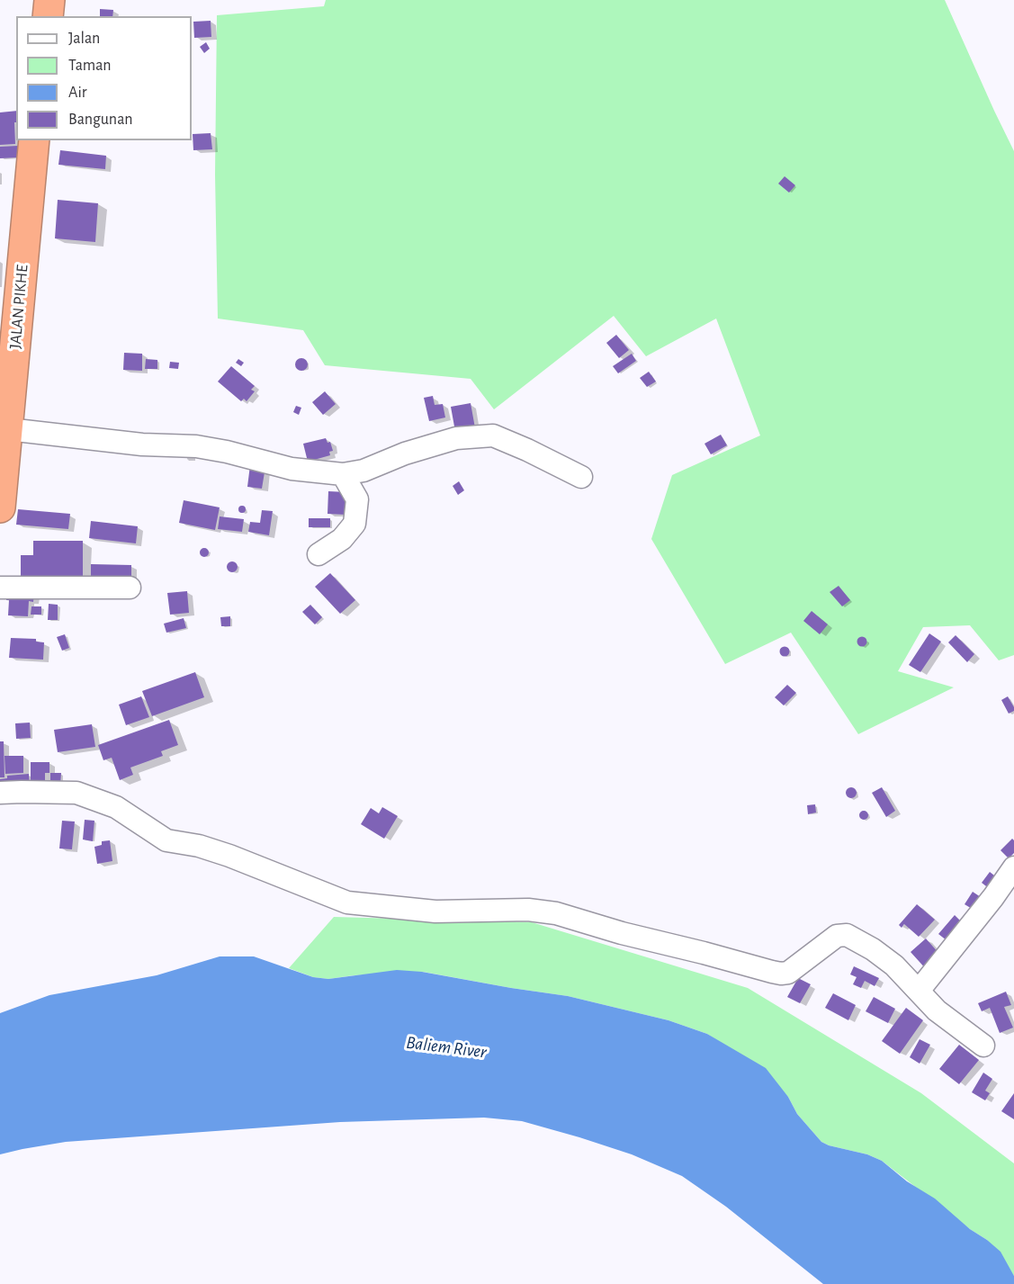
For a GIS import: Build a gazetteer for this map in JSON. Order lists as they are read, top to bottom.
{
  "streets": {
    "highway": ["JALAN PIKHE"]
  },
  "water": ["Baliem River"],
  "legend": [
    "Jalan",
    "Taman",
    "Air",
    "Bangunan"
  ]
}
